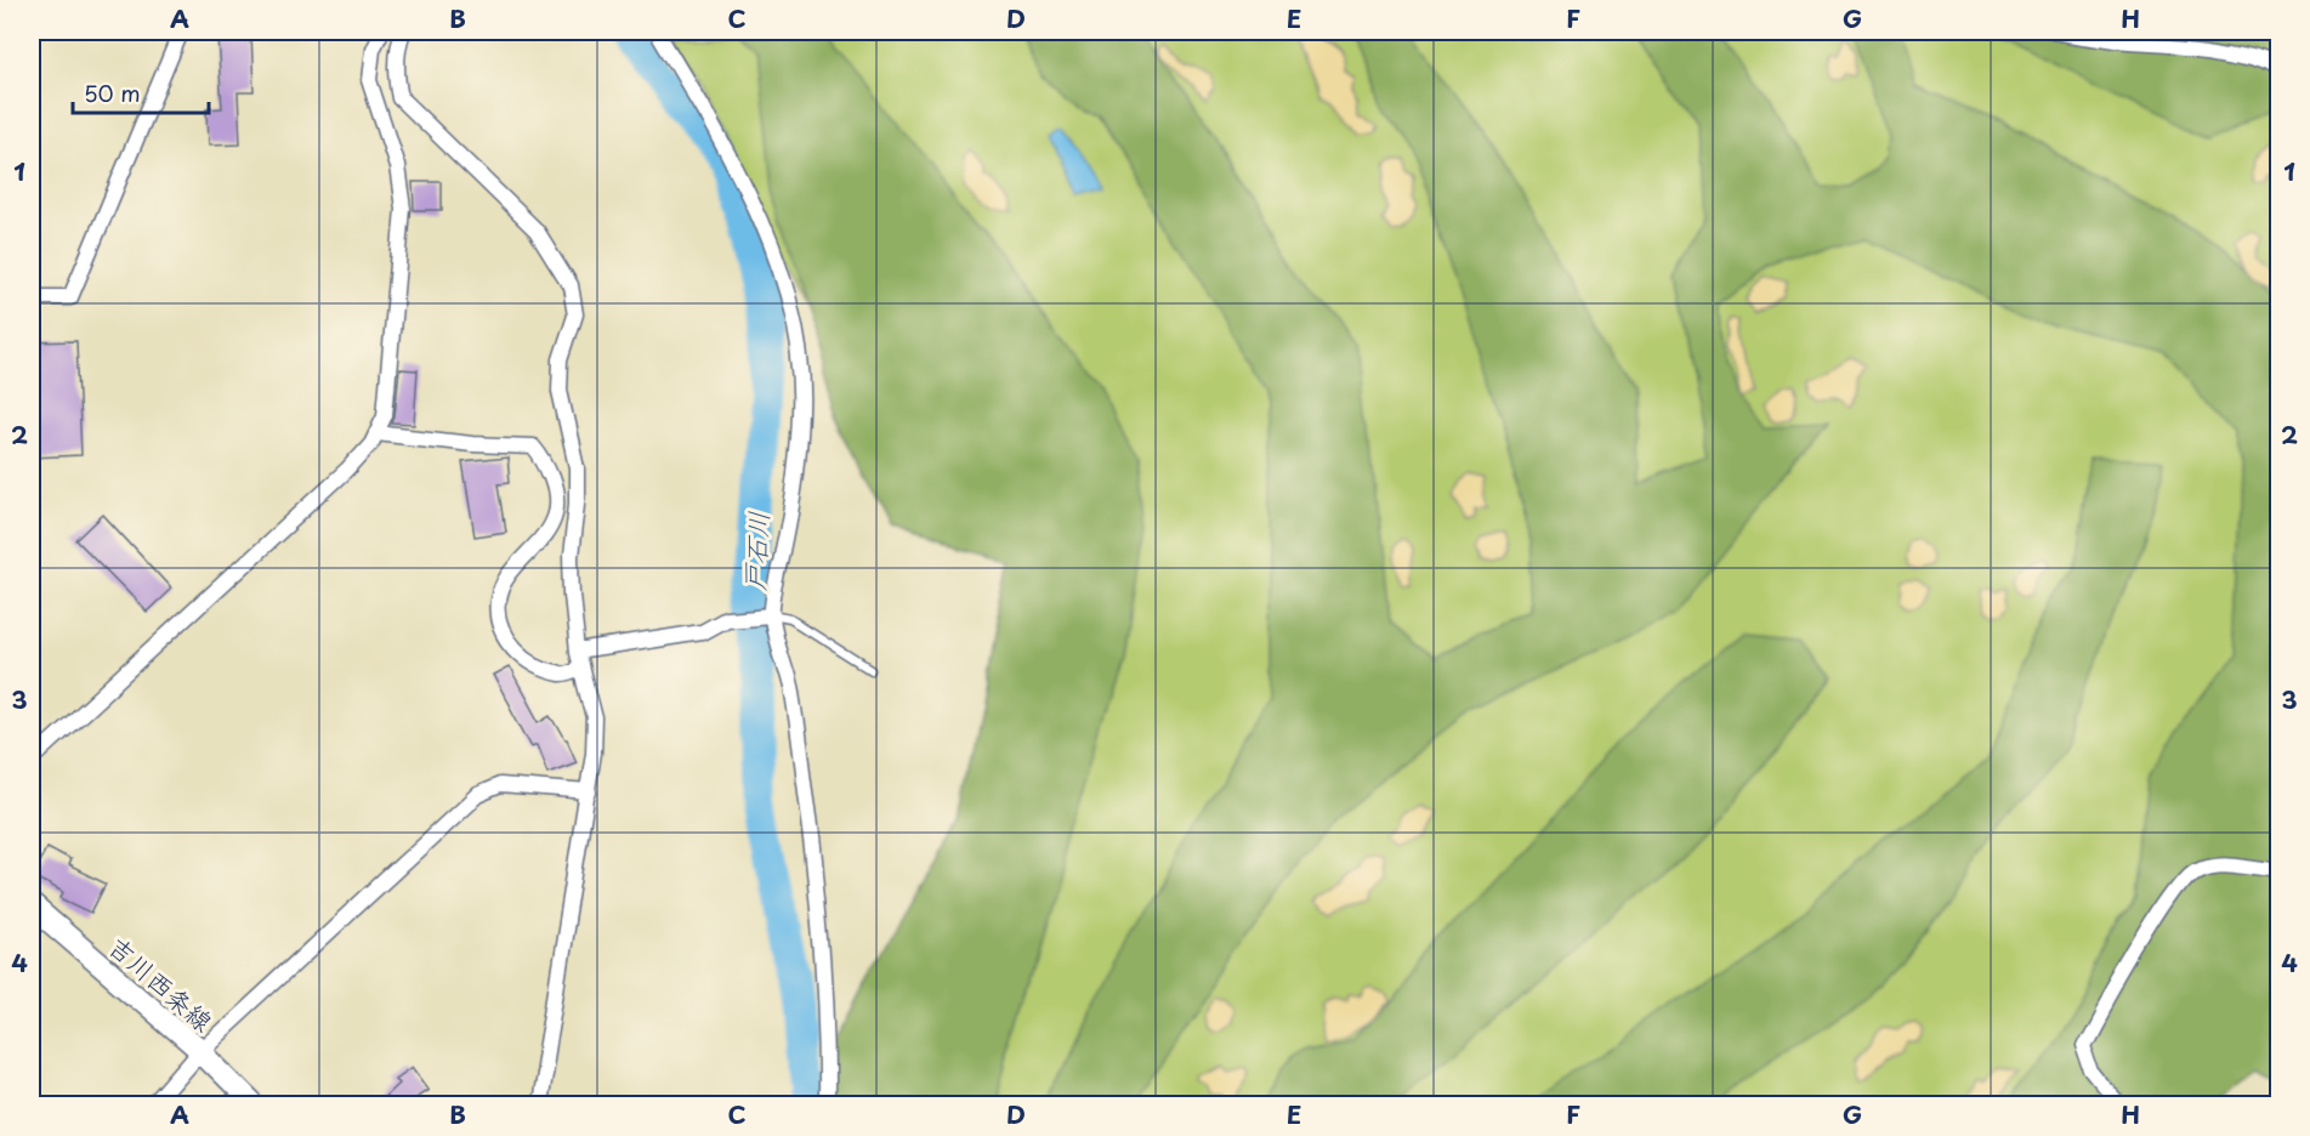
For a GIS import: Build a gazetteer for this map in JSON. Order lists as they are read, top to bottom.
{
  "streets": {
    "main road": ["吉川西条線"]
  },
  "water": ["戸石川"],
  "scale_bar": "50 m",
  "grid": {
    "columns": [
      "A",
      "B",
      "C",
      "D",
      "E",
      "F",
      "G",
      "H"
    ],
    "rows": [
      "1",
      "2",
      "3",
      "4"
    ]
  }
}
